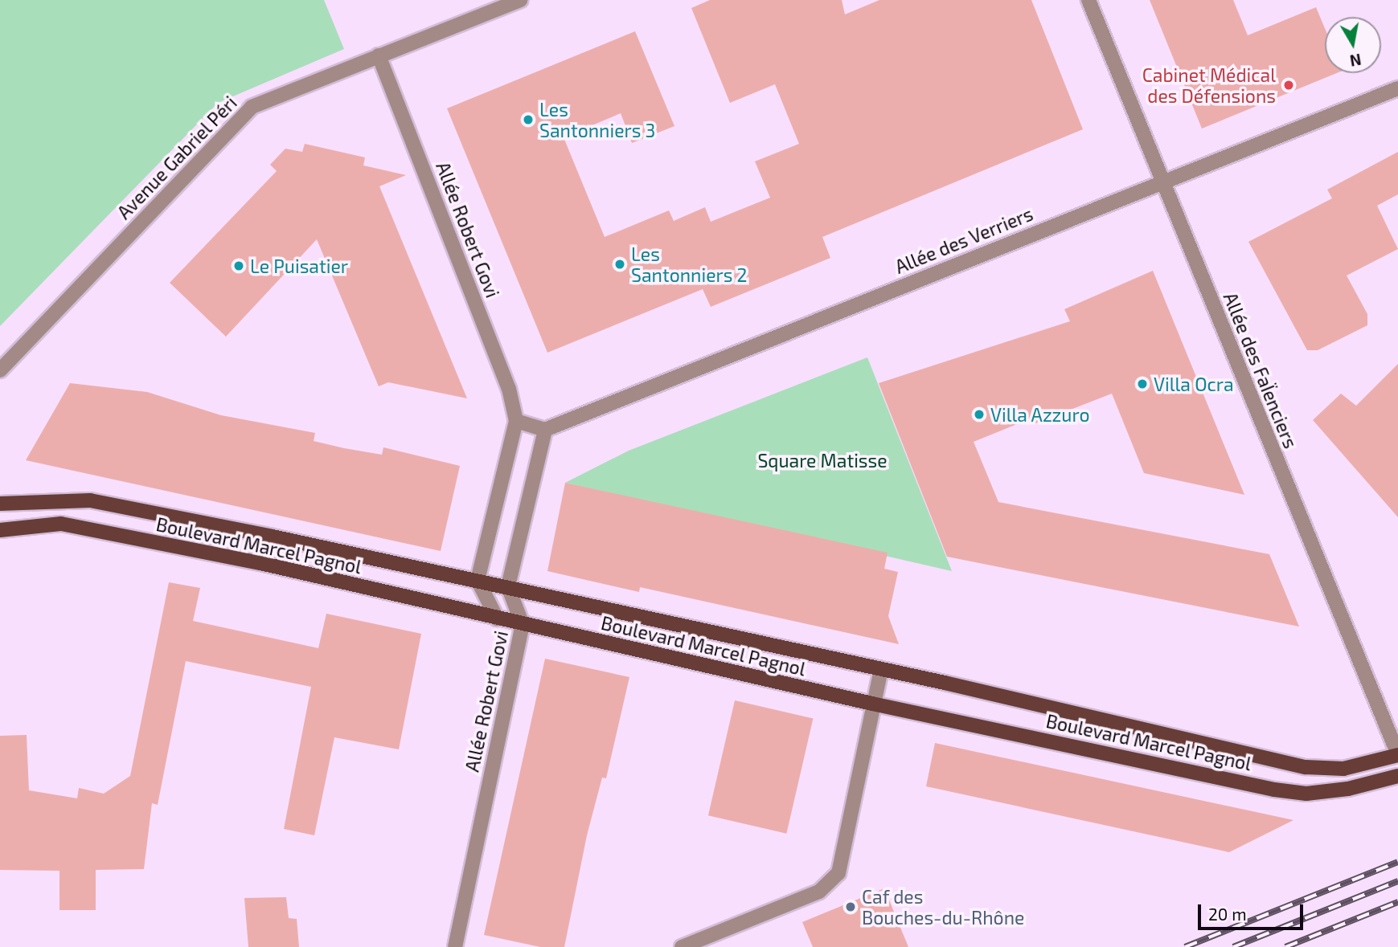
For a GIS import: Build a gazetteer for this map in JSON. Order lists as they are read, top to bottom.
{
  "streets": {
    "main road": ["Boulevard Marcel Pagnol"],
    "street": [
      "Avenue Gabriel Péri",
      "Allée Robert Govi",
      "Allée des Verriers",
      "Allée des FaÏenciers"
    ]
  },
  "crossings": [
    ["Avenue Gabriel Péri", "Allée Robert Govi"],
    ["Allée Robert Govi", "Boulevard Marcel Pagnol"],
    ["Allée des Verriers", "Allée des FaÏenciers"],
    ["Allée des FaÏenciers", "Boulevard Marcel Pagnol"]
  ],
  "parks": ["Square Matisse"],
  "places": [
    "Cabinet Médical des Défensions",
    "Les Santonniers 3",
    "Les Santonniers 2",
    "Le Puisatier",
    "Villa Ocra",
    "Villa Azzuro",
    "Caf des Bouches-du-Rhône"
  ],
  "scale_bar": "20 m",
  "north": "bottom"
}
